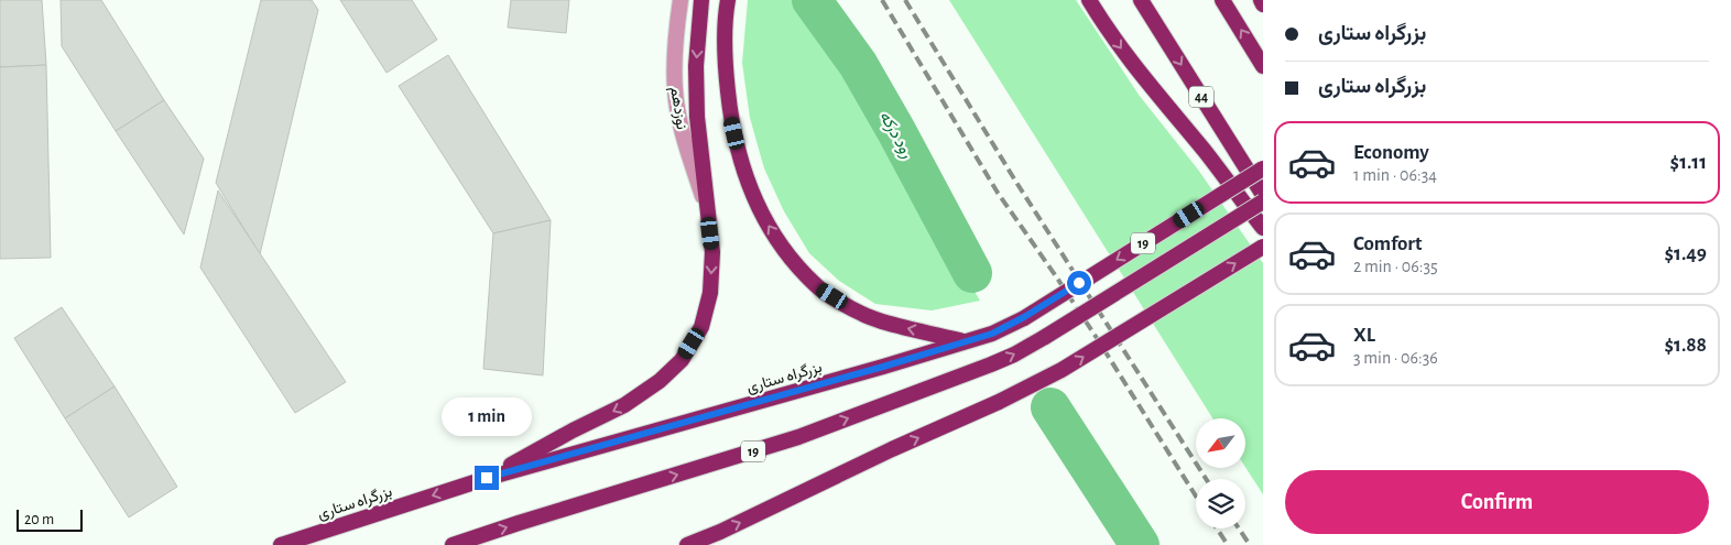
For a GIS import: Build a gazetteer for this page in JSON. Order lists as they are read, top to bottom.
{
  "streets": {
    "highway": ["44", "19", "بزرگراه ستاری"],
    "street": ["نوزدهم"]
  },
  "water": ["رود درکه"],
  "scale_bar": "20 m",
  "north": "bottom left",
  "page": {
    "banner": ["بزرگراه ستاری", "بزرگراه ستاری"],
    "list": [
      {
        "name": "Economy",
        "note": "1 min · 06:34",
        "value": "$1.11"
      },
      {
        "name": "Comfort",
        "note": "2 min · 06:35",
        "value": "$1.49"
      },
      {
        "name": "XL",
        "note": "3 min · 06:36",
        "value": "$1.88"
      }
    ],
    "bubble": "1 min",
    "buttons": "Confirm",
    "scale": "20 m"
  }
}
